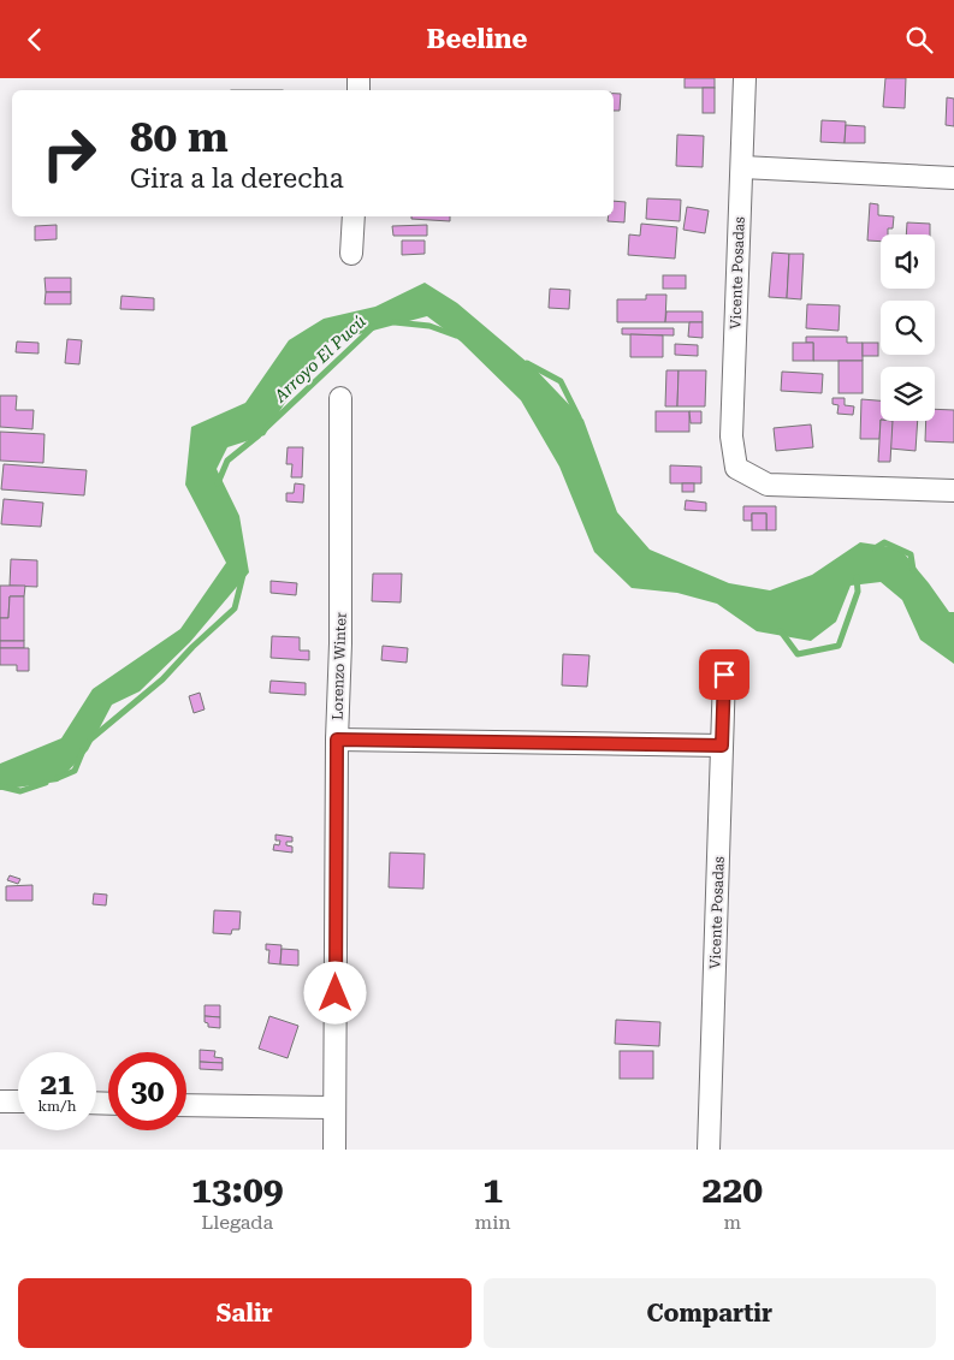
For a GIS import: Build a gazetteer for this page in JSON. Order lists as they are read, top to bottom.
{
  "streets": {
    "street": ["Vicente Posadas", "Lorenzo Winter"]
  },
  "water": ["Arroyo El Pucú"],
  "page": {
    "header": "Beeline",
    "turn": ["80 m", "Gira a la derecha"],
    "speed": "21 km/h",
    "limit": "30",
    "eta": [
      "13:09",
      "Llegada",
      "1",
      "min",
      "220",
      "m"
    ],
    "buttons": ["Salir", "Compartir"]
  }
}
